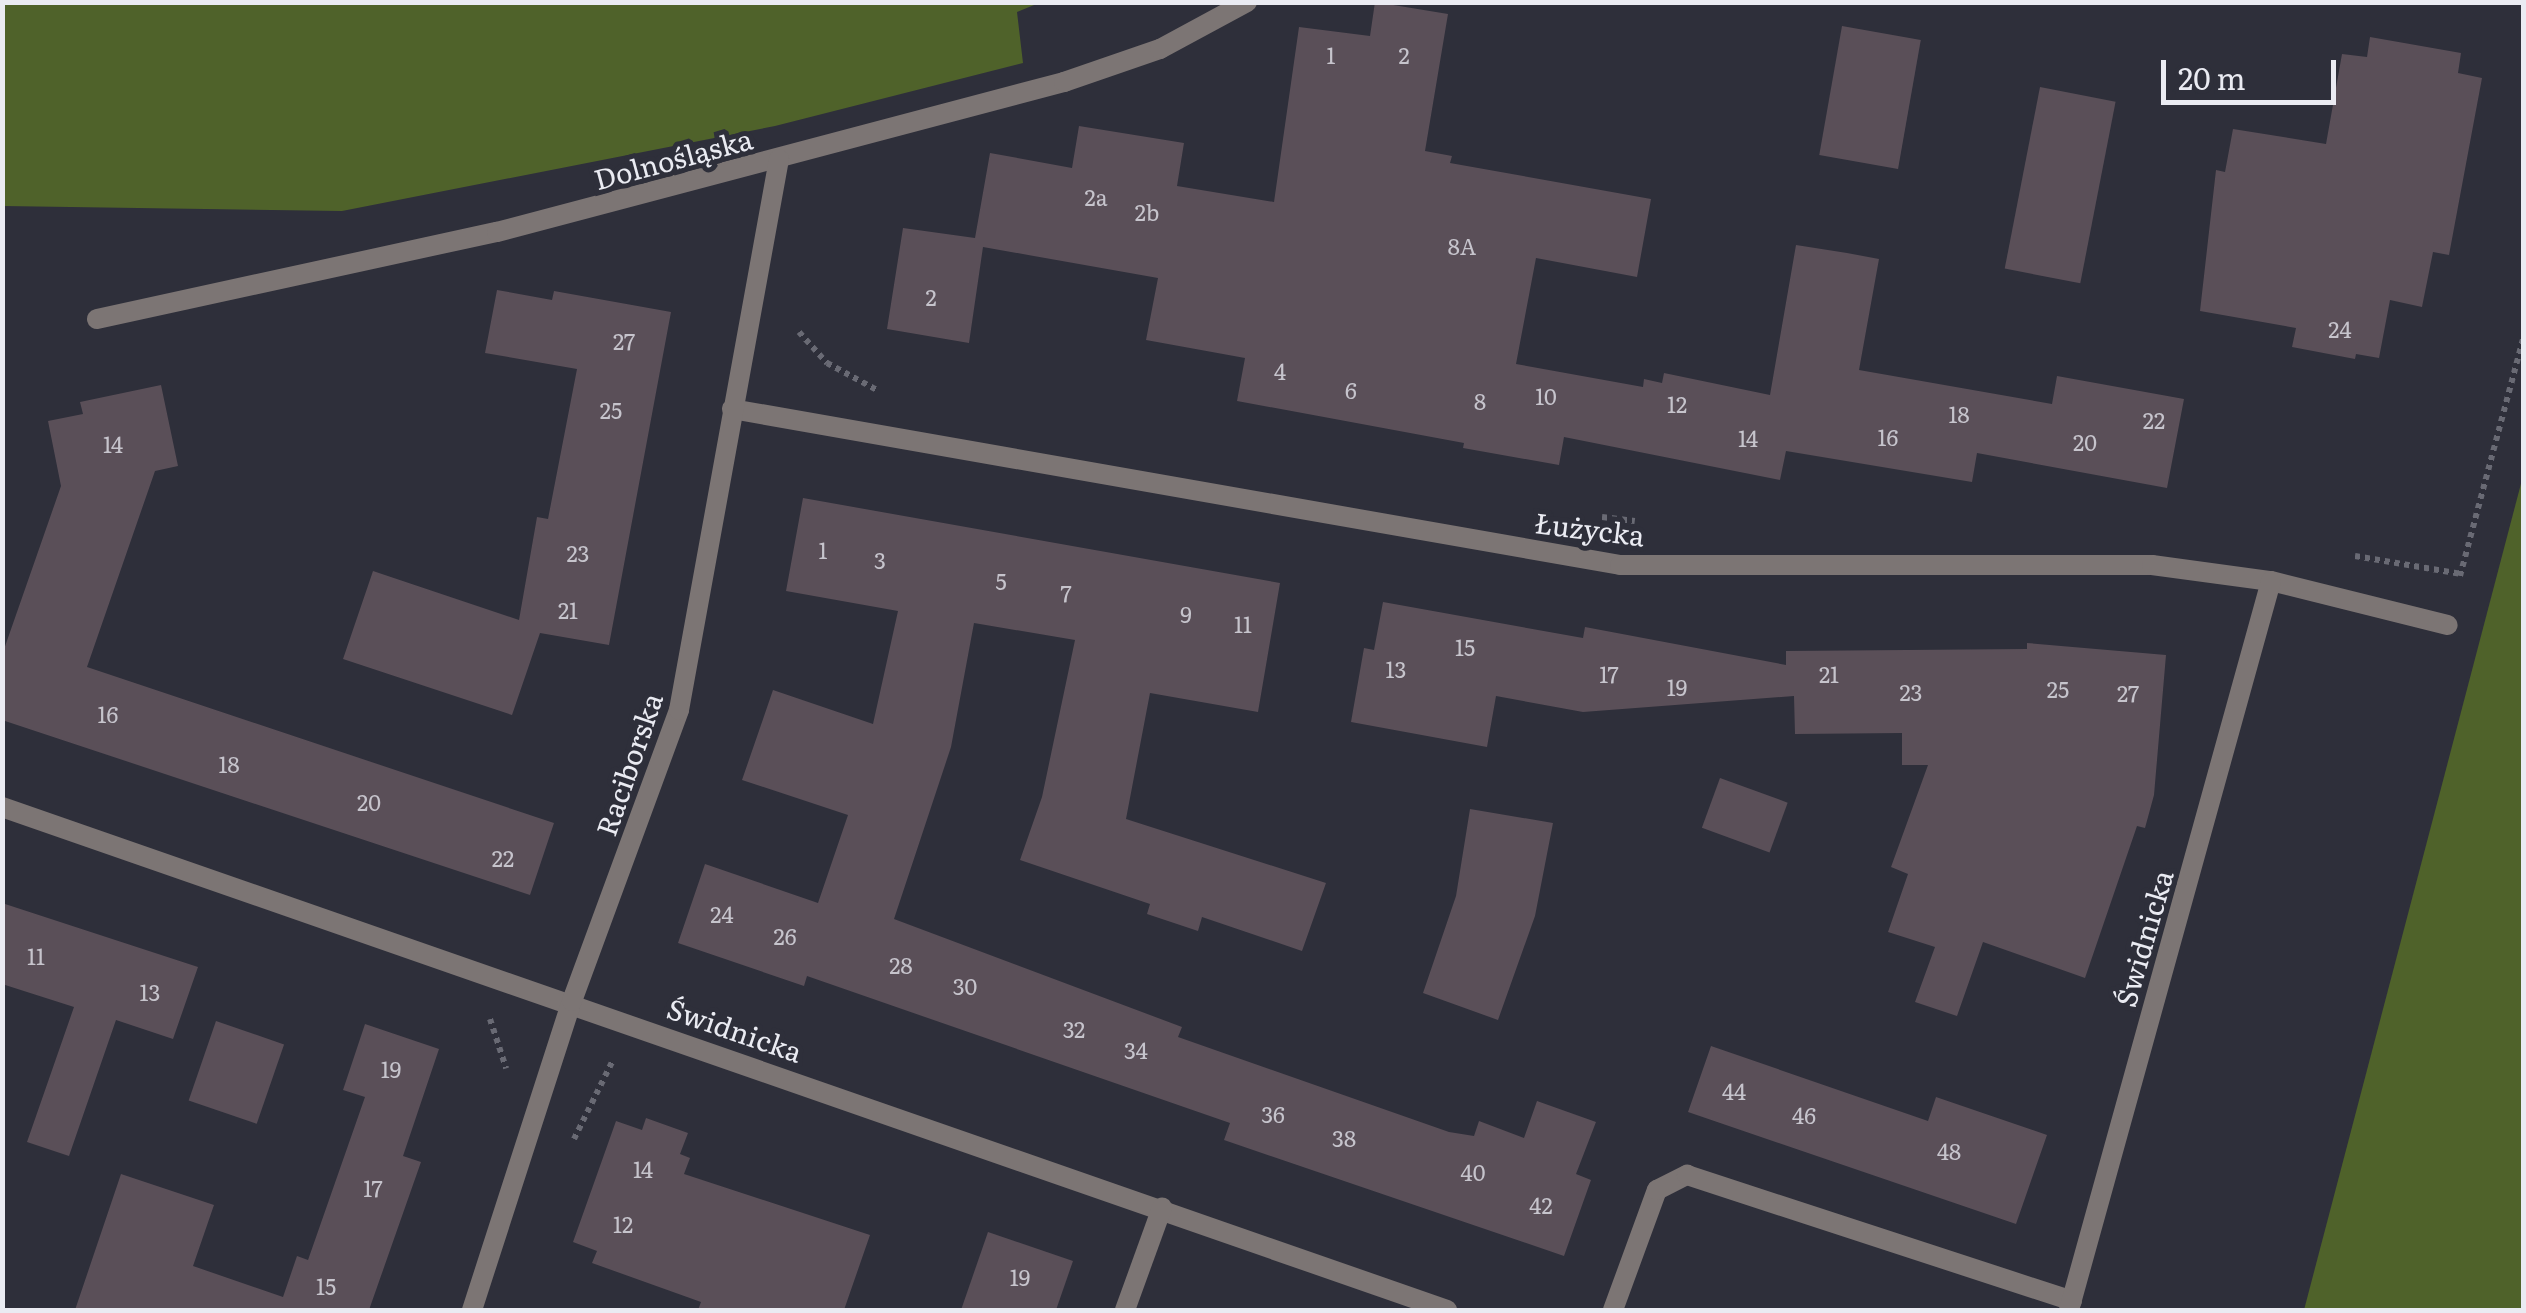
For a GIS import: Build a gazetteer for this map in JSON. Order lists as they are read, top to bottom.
{
  "streets": {
    "street": [
      "Dolnośląska",
      "Łużycka",
      "Raciborska",
      "Świdnicka"
    ]
  },
  "crossings": [
    ["Dolnośląska", "Raciborska"],
    ["Łużycka", "Raciborska"],
    ["Łużycka", "Świdnicka"],
    ["Raciborska", "Świdnicka"]
  ],
  "house_numbers": [
    "1",
    "2",
    "2a",
    "2b",
    "8A",
    "2",
    "24",
    "27",
    "4",
    "6",
    "10",
    "8",
    "12",
    "25",
    "18",
    "22",
    "16",
    "14",
    "20",
    "14",
    "1",
    "23",
    "3",
    "5",
    "7",
    "21",
    "9",
    "11",
    "15",
    "13",
    "17",
    "21",
    "19",
    "25",
    "23",
    "27",
    "16",
    "18",
    "20",
    "22",
    "24",
    "26",
    "11",
    "28",
    "30",
    "13",
    "32",
    "34",
    "19",
    "44",
    "36",
    "46",
    "38",
    "48",
    "14",
    "40",
    "17",
    "42",
    "12",
    "19",
    "15"
  ],
  "scale_bar": "20 m"
}
